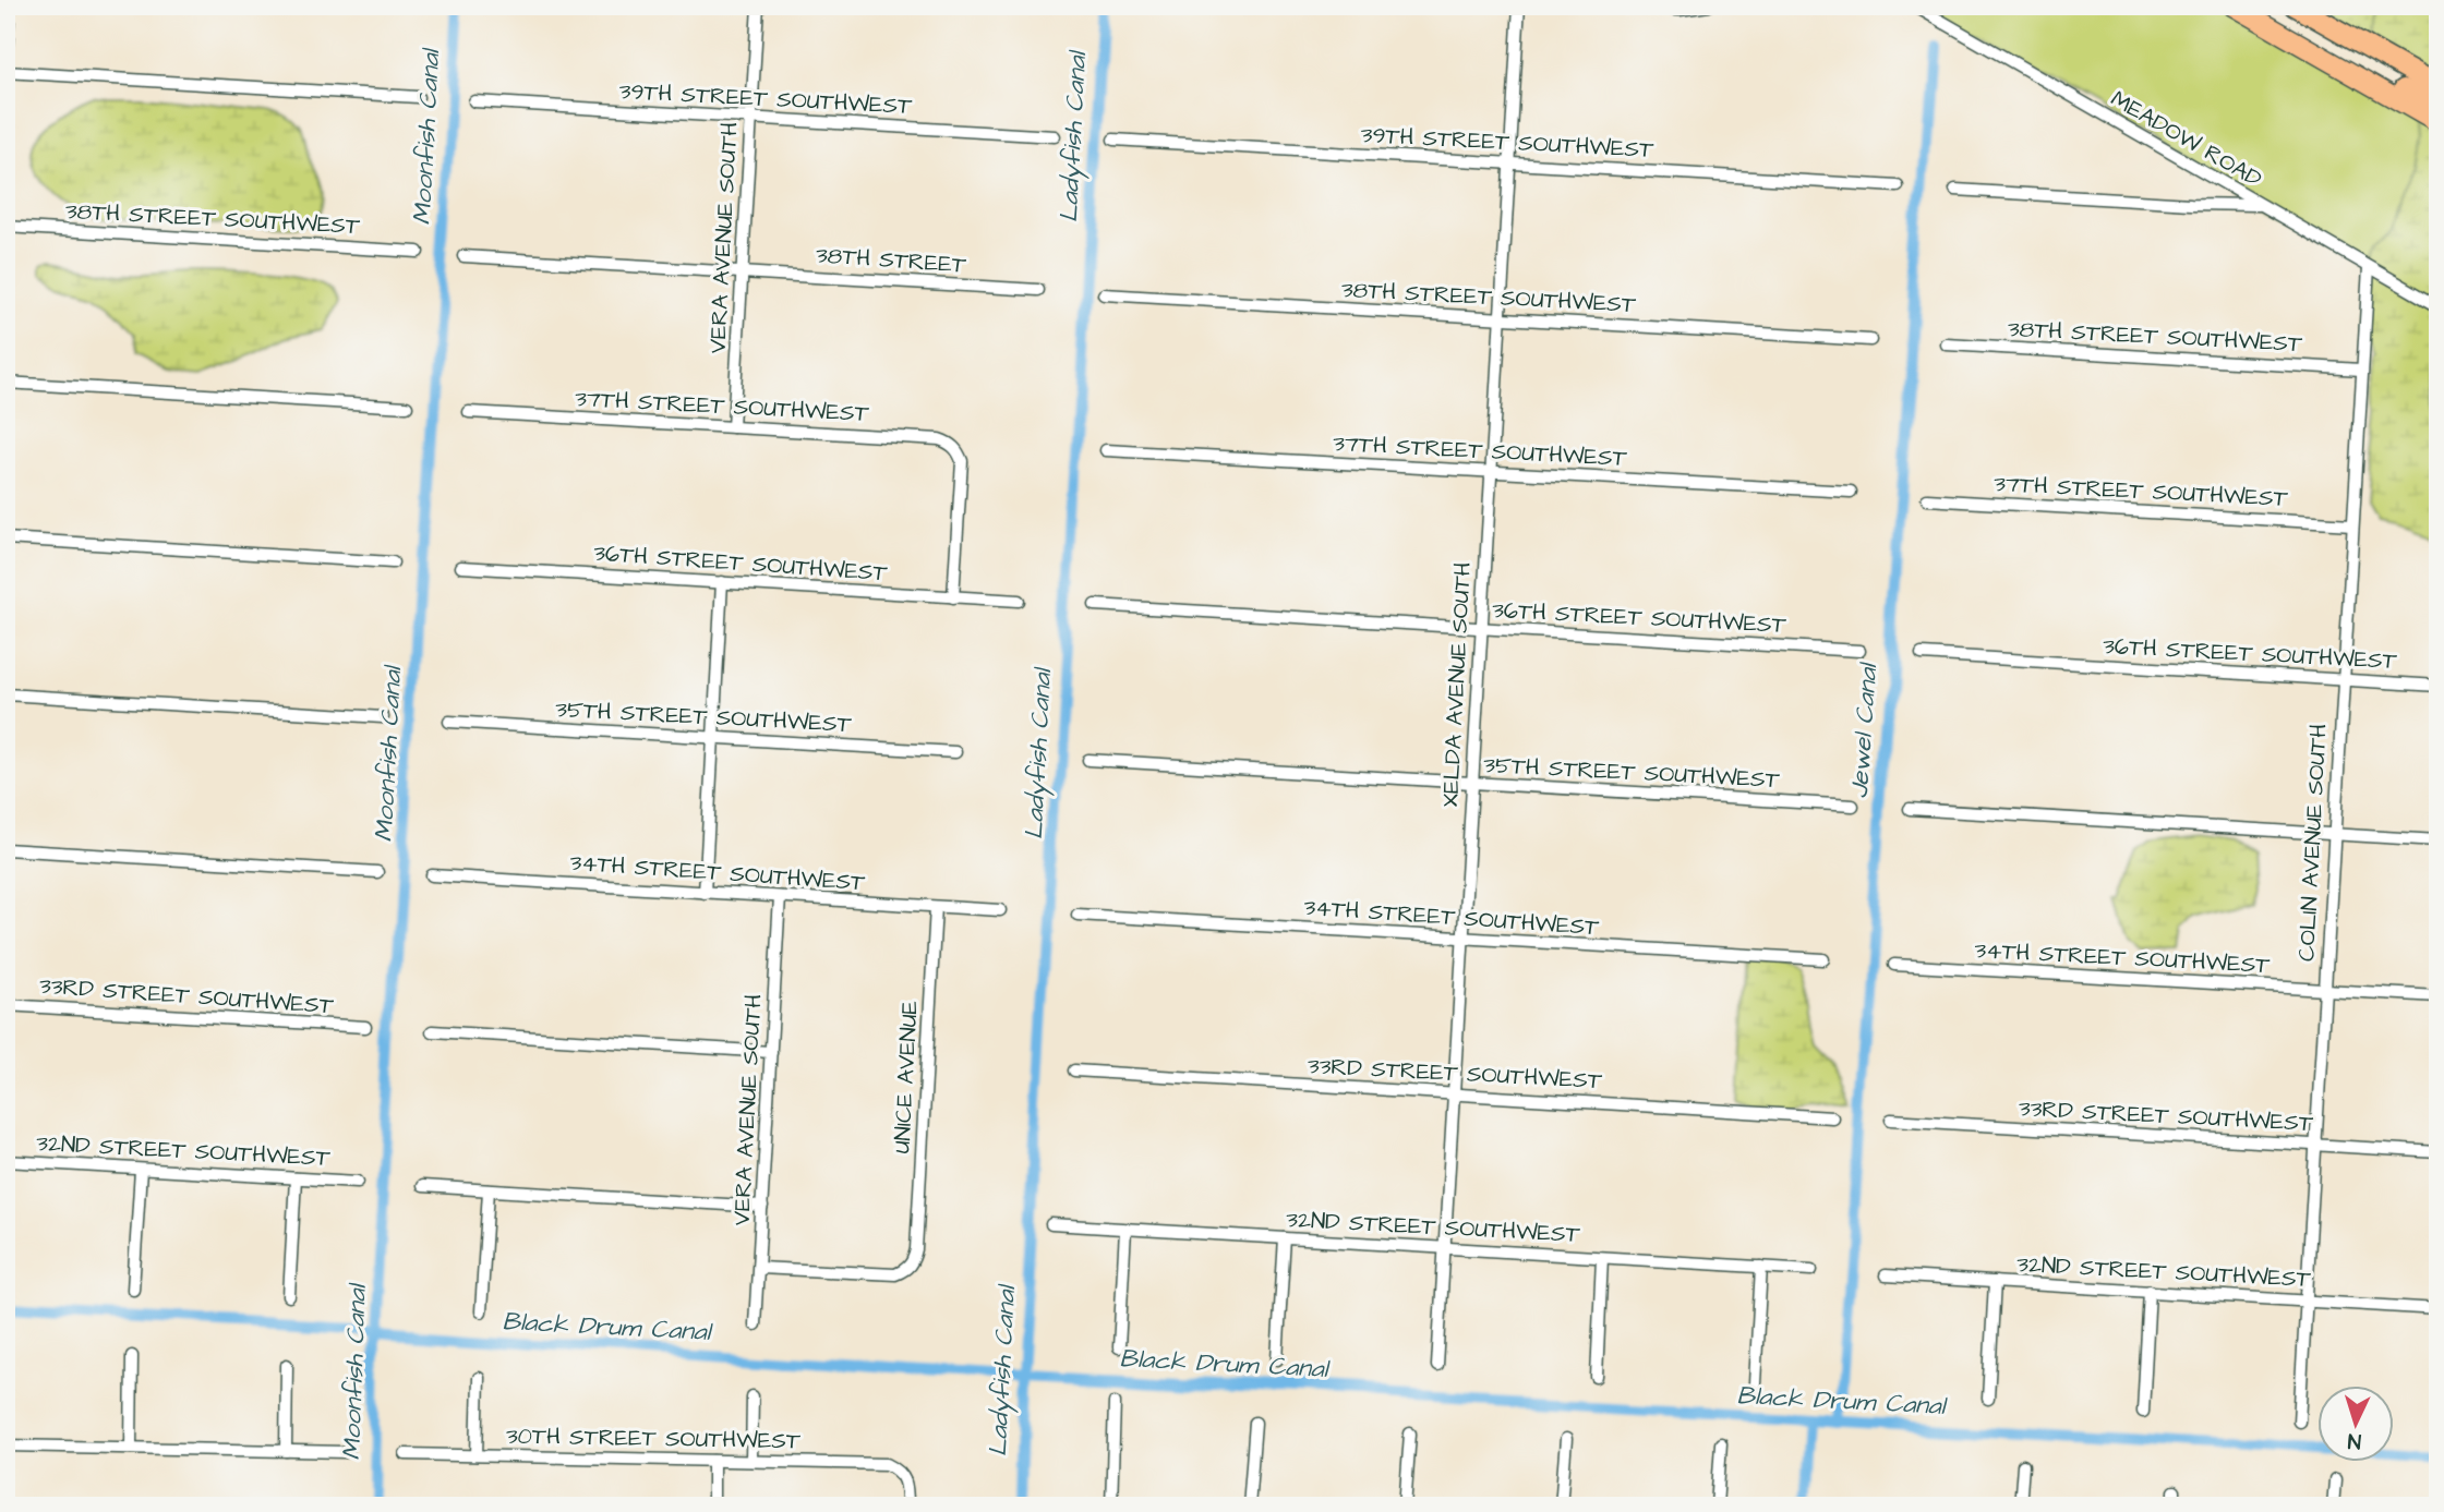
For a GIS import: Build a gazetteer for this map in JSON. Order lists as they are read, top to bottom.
{
  "streets": {
    "street": [
      "39TH STREET SOUTHWEST",
      "MEADOW ROAD",
      "38TH STREET SOUTHWEST",
      "VERA AVENUE SOUTH",
      "38TH STREET",
      "37TH STREET SOUTHWEST",
      "36TH STREET SOUTHWEST",
      "XELDA AVENUE SOUTH",
      "35TH STREET SOUTHWEST",
      "COLIN AVENUE SOUTH",
      "34TH STREET SOUTHWEST",
      "33RD STREET SOUTHWEST",
      "UNICE AVENUE",
      "32ND STREET SOUTHWEST",
      "30TH STREET SOUTHWEST"
    ]
  },
  "crossings": [
    ["39TH STREET SOUTHWEST", "VERA AVENUE SOUTH"],
    ["39TH STREET SOUTHWEST", "XELDA AVENUE SOUTH"],
    ["MEADOW ROAD", "COLIN AVENUE SOUTH"],
    ["38TH STREET SOUTHWEST", "XELDA AVENUE SOUTH"],
    ["38TH STREET SOUTHWEST", "COLIN AVENUE SOUTH"],
    ["VERA AVENUE SOUTH", "38TH STREET"],
    ["VERA AVENUE SOUTH", "37TH STREET SOUTHWEST"],
    ["VERA AVENUE SOUTH", "34TH STREET SOUTHWEST"],
    ["VERA AVENUE SOUTH", "UNICE AVENUE"],
    ["37TH STREET SOUTHWEST", "36TH STREET SOUTHWEST"],
    ["37TH STREET SOUTHWEST", "XELDA AVENUE SOUTH"],
    ["37TH STREET SOUTHWEST", "COLIN AVENUE SOUTH"],
    ["36TH STREET SOUTHWEST", "XELDA AVENUE SOUTH"],
    ["36TH STREET SOUTHWEST", "COLIN AVENUE SOUTH"],
    ["XELDA AVENUE SOUTH", "35TH STREET SOUTHWEST"],
    ["XELDA AVENUE SOUTH", "34TH STREET SOUTHWEST"],
    ["XELDA AVENUE SOUTH", "33RD STREET SOUTHWEST"],
    ["XELDA AVENUE SOUTH", "32ND STREET SOUTHWEST"],
    ["COLIN AVENUE SOUTH", "34TH STREET SOUTHWEST"],
    ["COLIN AVENUE SOUTH", "33RD STREET SOUTHWEST"],
    ["COLIN AVENUE SOUTH", "32ND STREET SOUTHWEST"],
    ["34TH STREET SOUTHWEST", "UNICE AVENUE"]
  ],
  "water": [
    "Moonfish Canal",
    "Ladyfish Canal",
    "Jewel Canal",
    "Black Drum Canal"
  ],
  "north": "bottom"
}
